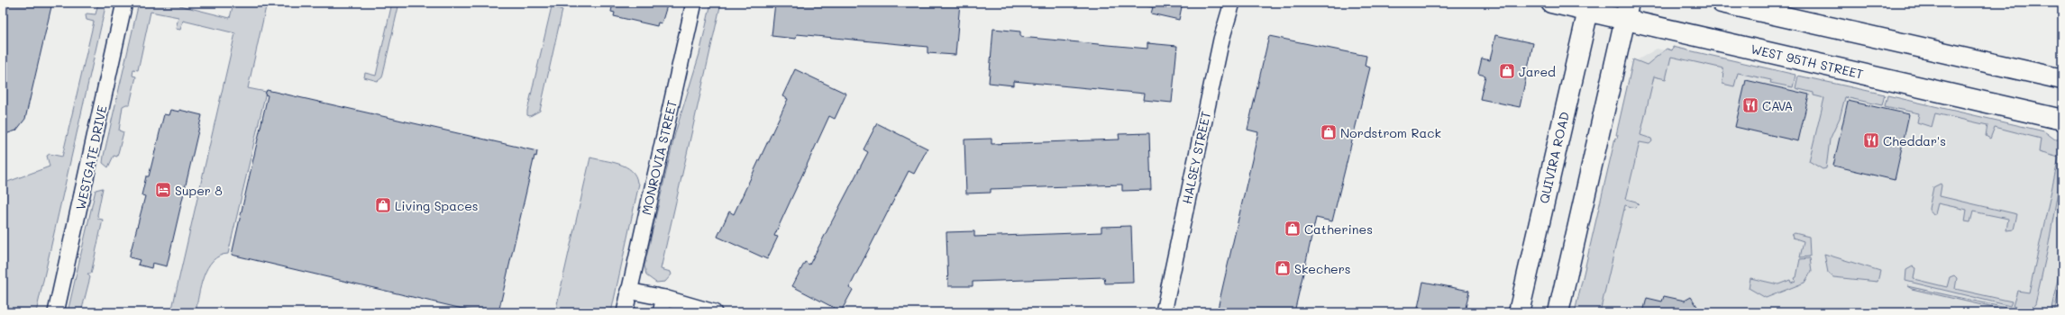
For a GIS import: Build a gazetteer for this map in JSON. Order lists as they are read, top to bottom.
{
  "streets": {
    "main road": ["WEST 95TH STREET", "QUIVIRA ROAD"],
    "street": ["WESTGATE DRIVE", "MONROVIA STREET", "HALSEY STREET"]
  },
  "crossings": [
    ["WEST 95TH STREET", "QUIVIRA ROAD"]
  ],
  "places": {
    "shop": [
      "Jared",
      "Nordstrom Rack",
      "Living Spaces",
      "Catherines",
      "Skechers"
    ],
    "restaurant": ["CAVA", "Cheddar's"],
    "hotel": ["Super 8"]
  }
}
